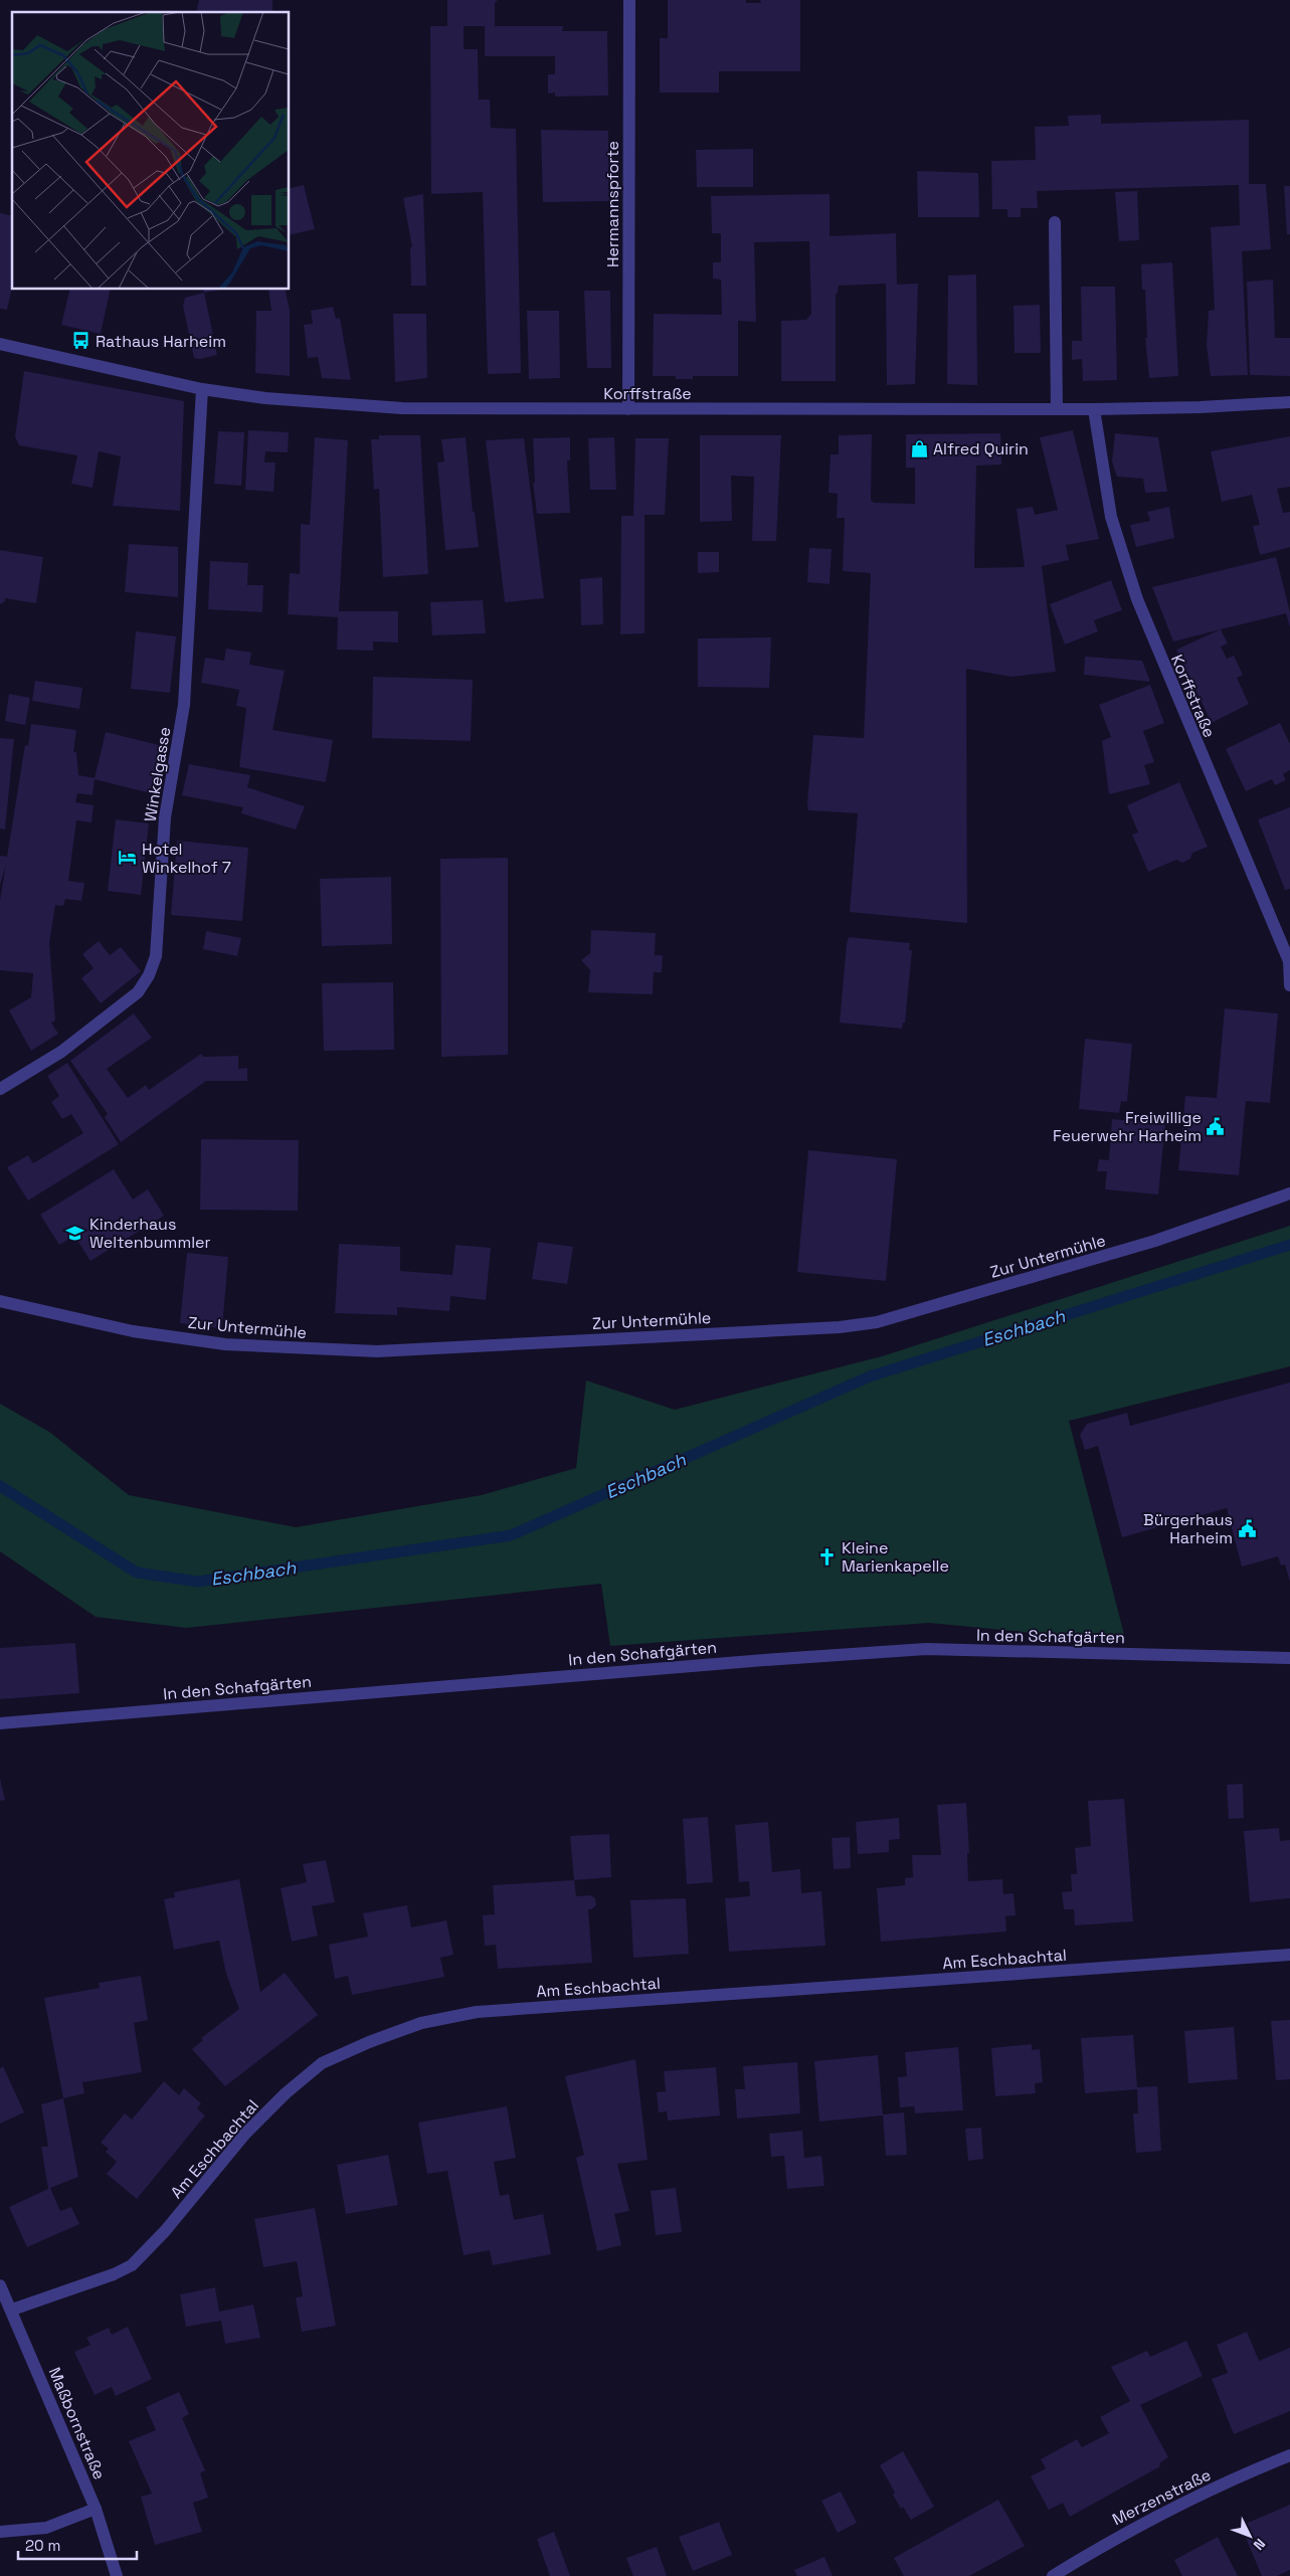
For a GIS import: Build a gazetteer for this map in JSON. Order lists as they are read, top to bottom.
{
  "streets": {
    "street": [
      "Hermannspforte",
      "Korffstraße",
      "Winkelgasse",
      "Zur Untermühle",
      "In den Schafgärten",
      "Am Eschbachtal",
      "Maßbornstraße",
      "Merzenstraße"
    ]
  },
  "crossings": [
    ["Hermannspforte", "Korffstraße"],
    ["Korffstraße", "Winkelgasse"],
    ["Am Eschbachtal", "Maßbornstraße"]
  ],
  "water": ["Eschbach"],
  "places": {
    "bus stop": ["Rathaus Harheim"],
    "shop": ["Alfred Quirin"],
    "hotel": ["Hotel Winkelhof 7"],
    "public building": ["Freiwillige Feuerwehr Harheim", "Bürgerhaus Harheim"],
    "school or university": ["Kinderhaus Weltenbummler"],
    "church": ["Kleine Marienkapelle"]
  },
  "scale_bar": "20 m",
  "north": "bottom right"
}
